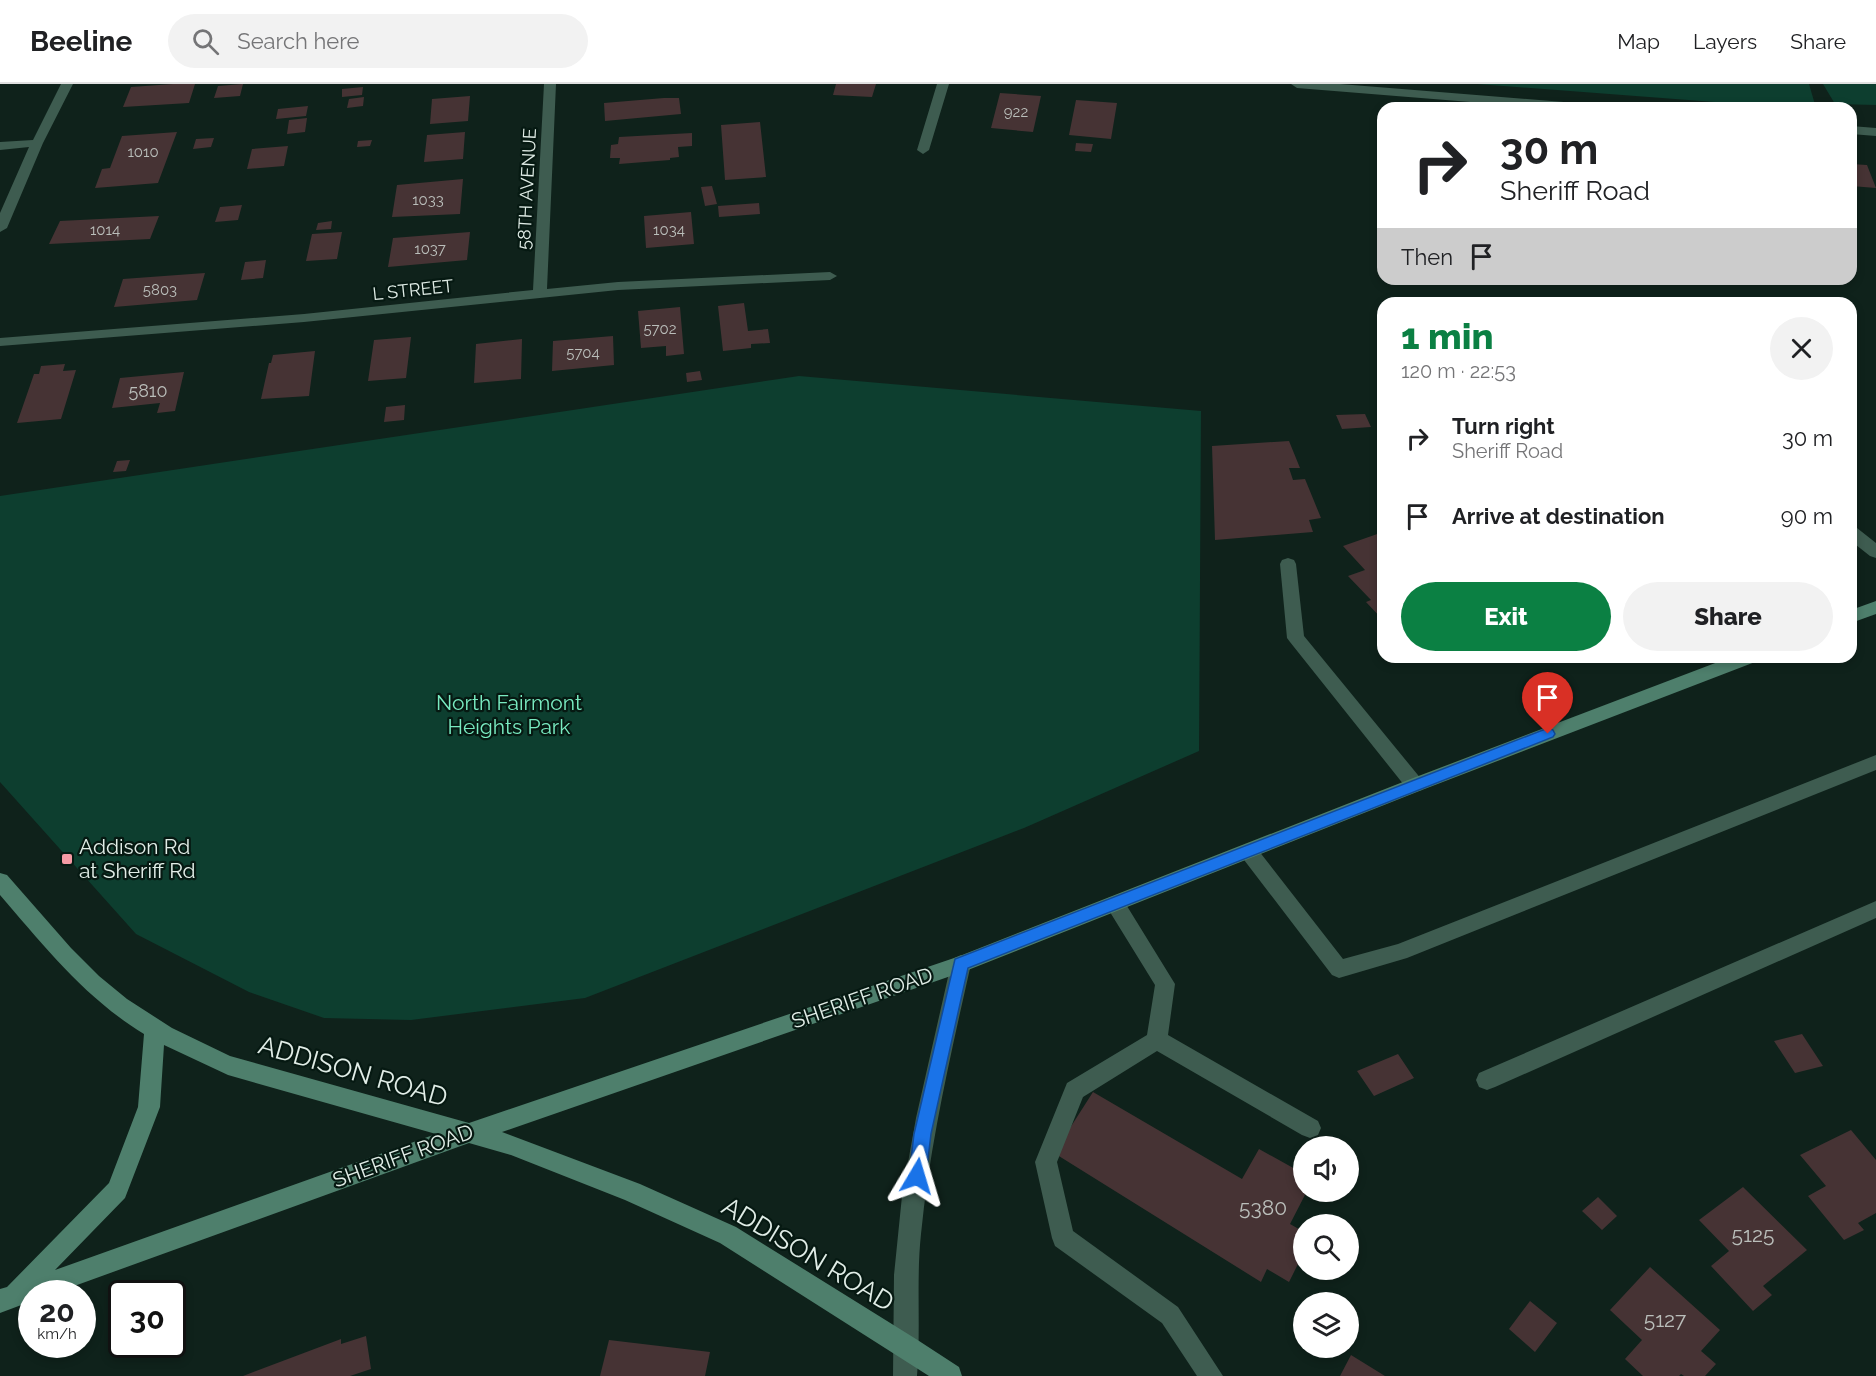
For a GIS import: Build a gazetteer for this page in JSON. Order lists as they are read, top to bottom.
{
  "streets": {
    "main road": ["SHERIFF ROAD", "ADDISON ROAD"],
    "street": ["58TH AVENUE", "L STREET"]
  },
  "crossings": [
    ["58TH AVENUE", "L STREET"],
    ["SHERIFF ROAD", "ADDISON ROAD"]
  ],
  "parks": ["North Fairmont Heights Park"],
  "places": {
    "transit": ["Addison Rd at Sheriff Rd"]
  },
  "house_numbers": [
    "922",
    "1010",
    "1033",
    "1014",
    "1034",
    "1037",
    "5803",
    "5702",
    "5704",
    "5810",
    "5380",
    "5125",
    "5127"
  ],
  "page": {
    "header": "Beeline",
    "search": "Search here",
    "nav": ["Map", "Layers", "Share"],
    "turn": ["30 m", "Sheriff Road"],
    "then": "Then",
    "heading": ["1 min", "120 m · 22:53"],
    "list": [
      {
        "name": "Turn right",
        "note": "Sheriff Road",
        "value": "30 m"
      },
      {
        "name": "Arrive at destination",
        "value": "90 m"
      }
    ],
    "buttons": ["Exit", "Share"],
    "speed": "20 km/h",
    "limit": "30"
  }
}
